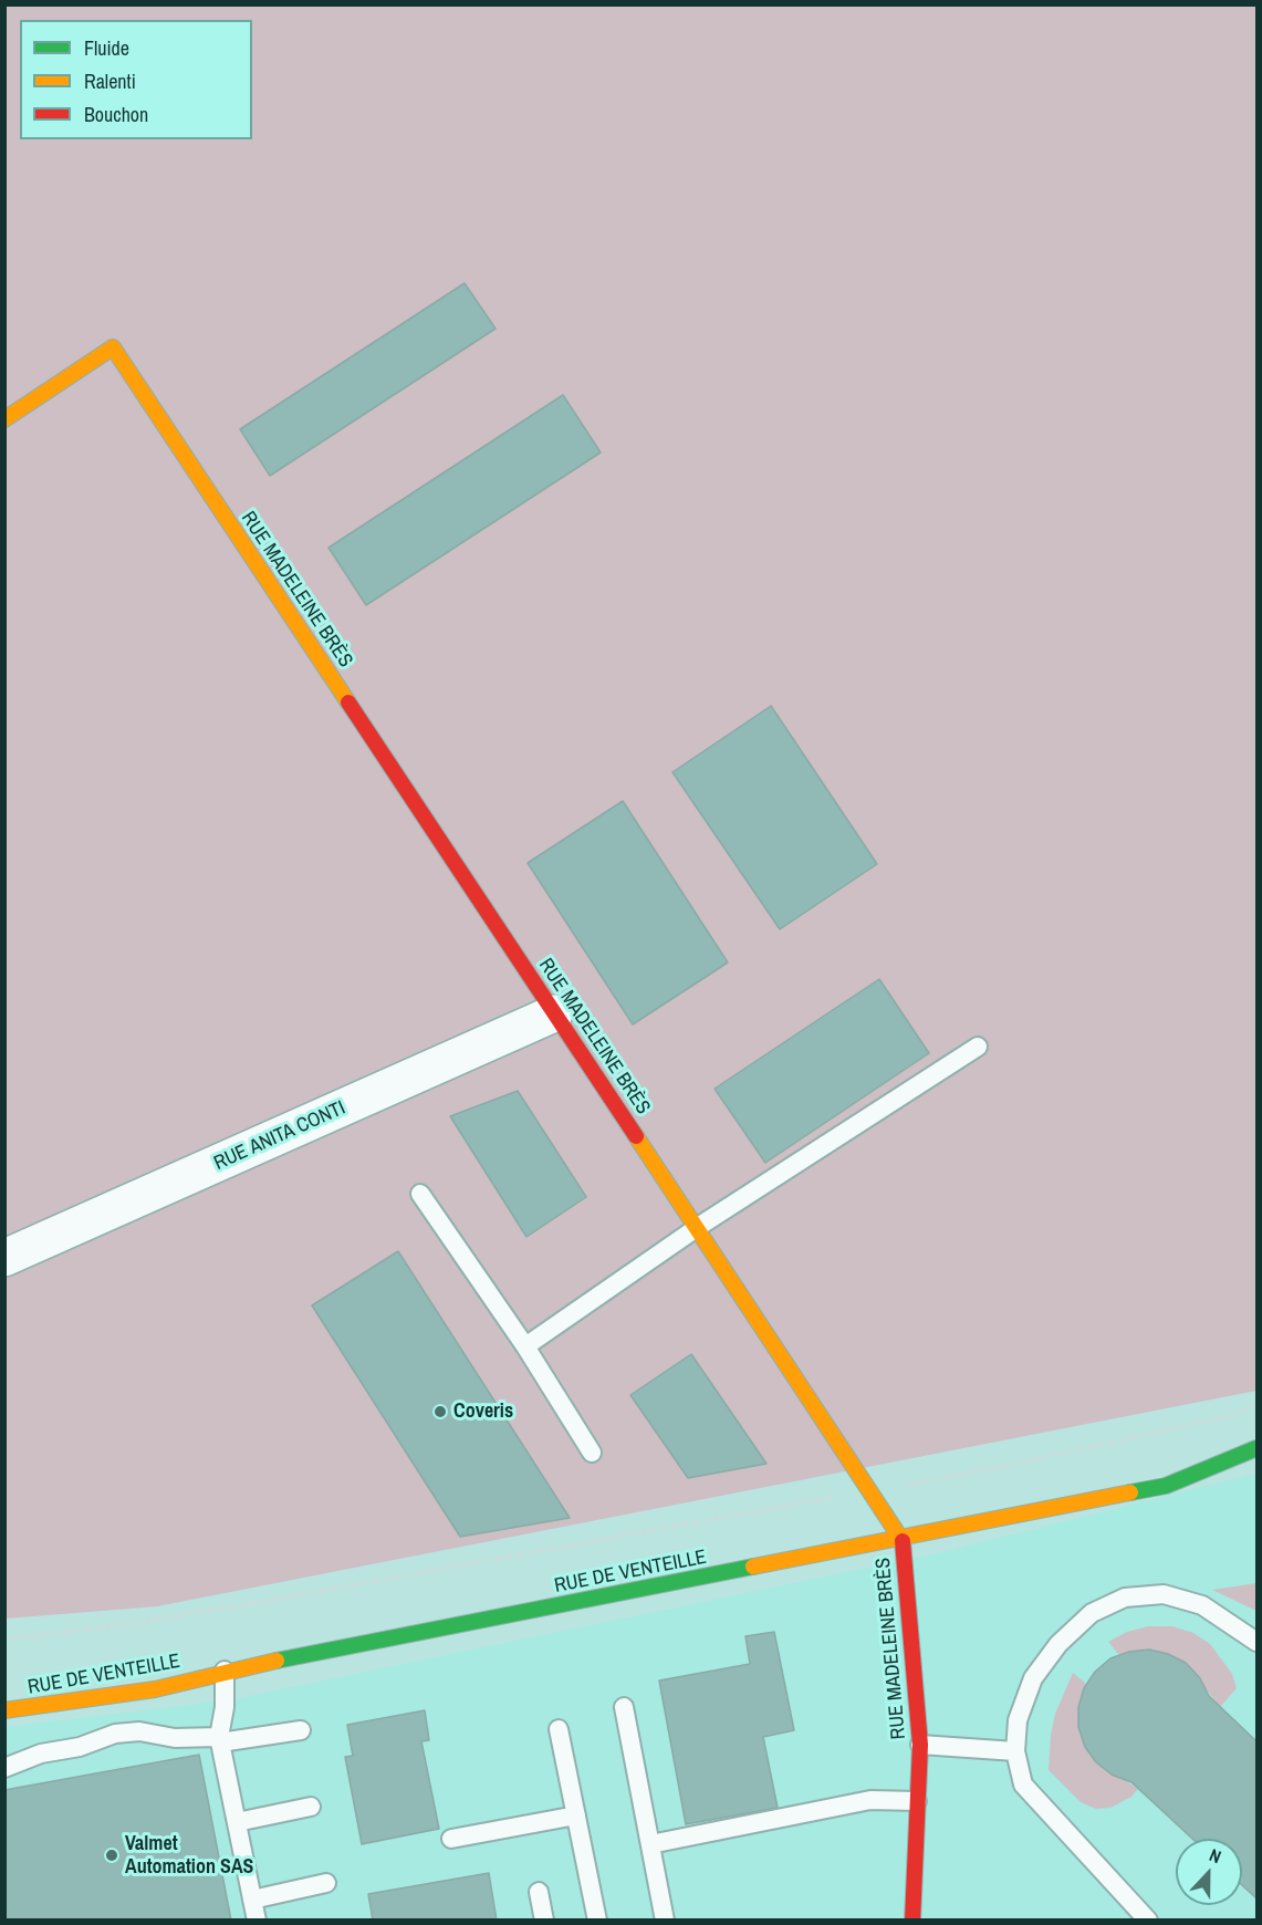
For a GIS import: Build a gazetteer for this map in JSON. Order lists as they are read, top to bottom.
{
  "streets": {
    "street": ["RUE MADELEINE BRÈS", "RUE ANITA CONTI", "RUE DE VENTEILLE"]
  },
  "crossings": [
    ["RUE MADELEINE BRÈS", "RUE ANITA CONTI"],
    ["RUE MADELEINE BRÈS", "RUE DE VENTEILLE"]
  ],
  "places": ["Coveris", "Valmet Automation SAS"],
  "legend": ["Fluide", "Ralenti", "Bouchon"],
  "north": "top"
}
